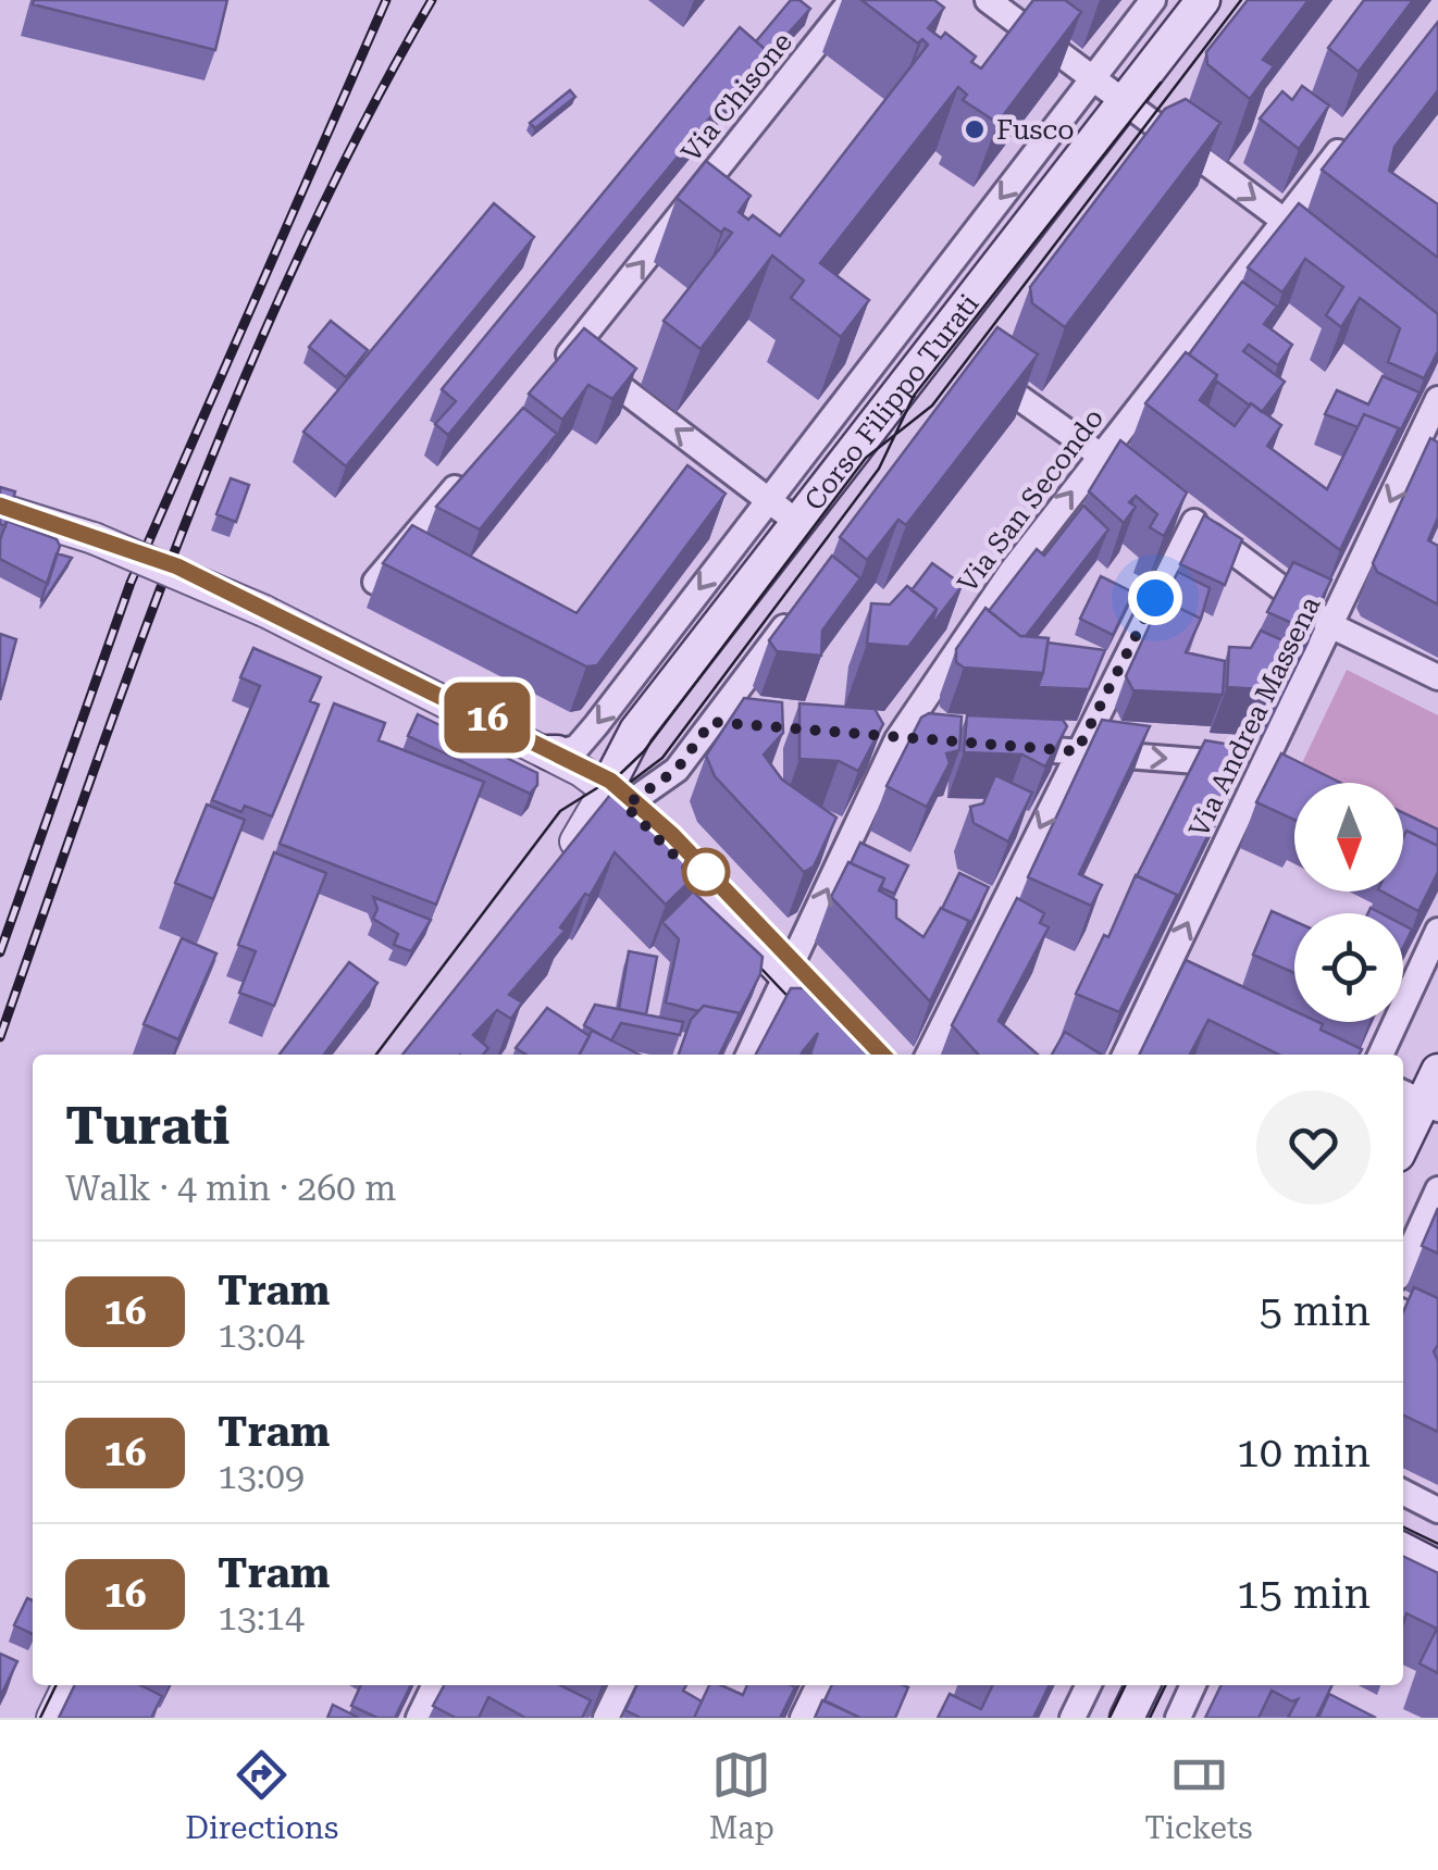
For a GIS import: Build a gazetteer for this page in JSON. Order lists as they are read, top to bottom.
{
  "streets": {
    "main road": ["Corso Filippo Turati"],
    "street": ["Via Chisone", "Via San Secondo", "Via Andrea Massena"]
  },
  "crossings": [
    ["Via Chisone", "Corso Filippo Turati"]
  ],
  "places": ["Fusco"],
  "lines": ["tram line 16"],
  "north": "bottom",
  "page": {
    "on_map": "16",
    "heading": ["Turati", "Walk · 4 min · 260 m"],
    "list": [
      {
        "mark": "16",
        "name": "Tram",
        "note": "13:04",
        "value": "5 min"
      },
      {
        "mark": "16",
        "name": "Tram",
        "note": "13:09",
        "value": "10 min"
      },
      {
        "mark": "16",
        "name": "Tram",
        "note": "13:14",
        "value": "15 min"
      }
    ],
    "tabs": ["Directions", "Map", "Tickets"]
  }
}
